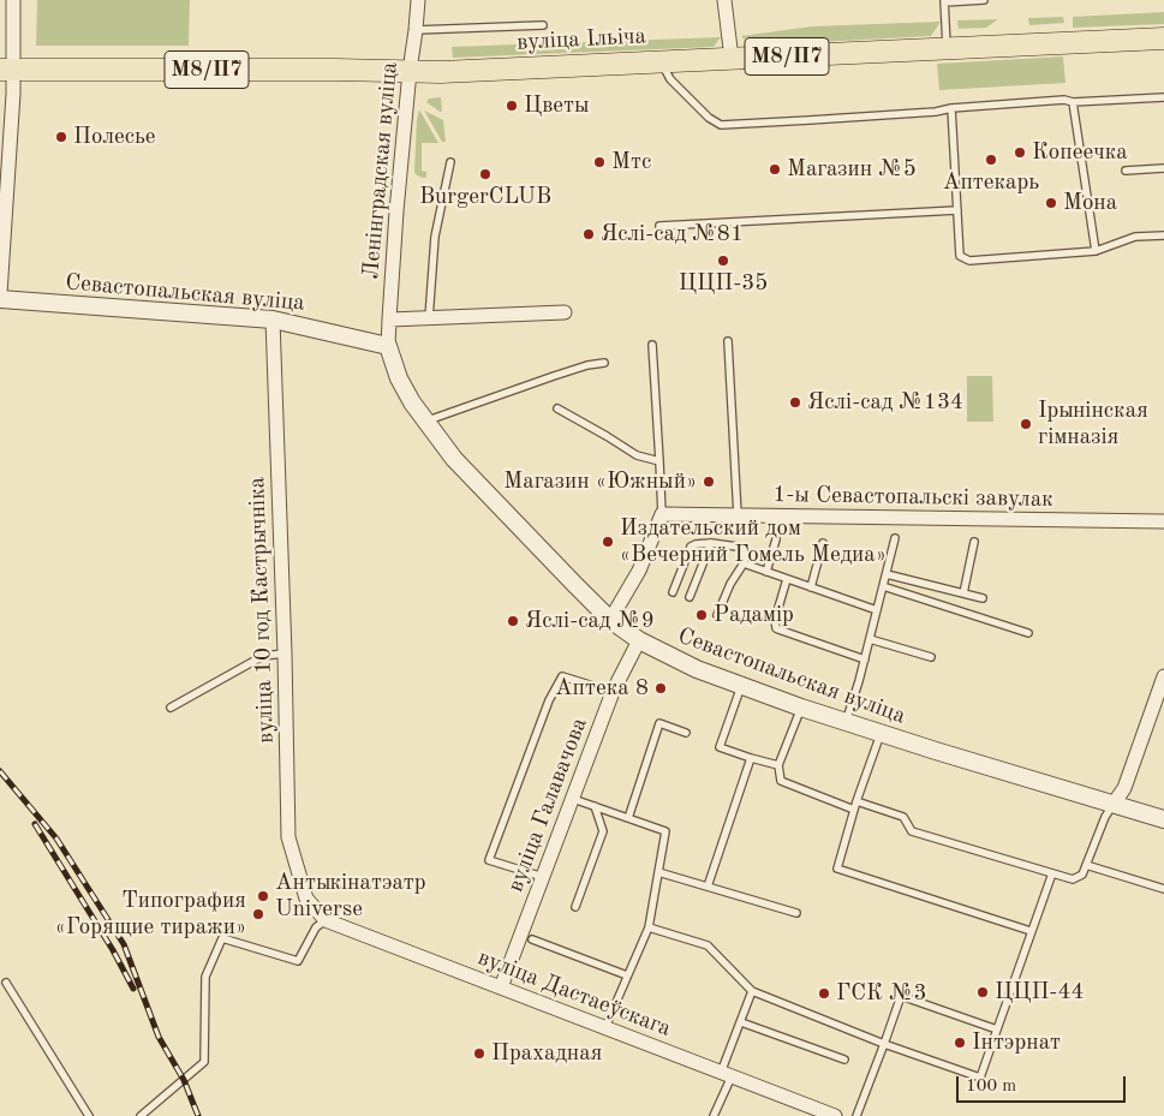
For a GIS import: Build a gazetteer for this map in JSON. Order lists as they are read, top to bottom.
{
  "streets": {
    "main road": ["вуліца Ільіча", "М8/П7"],
    "street": [
      "Ленінградская вуліца",
      "Севастопальская вуліца",
      "1-ы Севастопальскі завулак",
      "вуліца 10 год Кастрычніка",
      "вуліца Галавачова",
      "вуліца Дастаеўскага"
    ]
  },
  "crossings": [
    ["вуліца Ільіча", "Ленінградская вуліца"],
    ["Ленінградская вуліца", "Севастопальская вуліца"],
    ["Севастопальская вуліца", "вуліца 10 год Кастрычніка"],
    ["Севастопальская вуліца", "вуліца Галавачова"],
    ["вуліца 10 год Кастрычніка", "вуліца Дастаеўскага"],
    ["вуліца Галавачова", "вуліца Дастаеўскага"]
  ],
  "places": [
    "Цветы",
    "Полесье",
    "Копеечка",
    "Аптекарь",
    "Мтс",
    "Магазин №5",
    "BurgerCLUB",
    "Мона",
    "Яслі-сад №81",
    "ЦЦП-35",
    "Яслі-сад №134",
    "Ірынінская гімназія",
    "Магазин «Южный»",
    "Издательский дом «Вечерний Гомель Медиа»",
    "Радамір",
    "Яслі-сад №9",
    "Аптека 8",
    "Антыкінатэатр Universe",
    "Типография «Горящие тиражи»",
    "ЦЦП-44",
    "ГСК №3",
    "Інтэрнат",
    "Прахадная"
  ],
  "scale_bar": "100 m"
}
